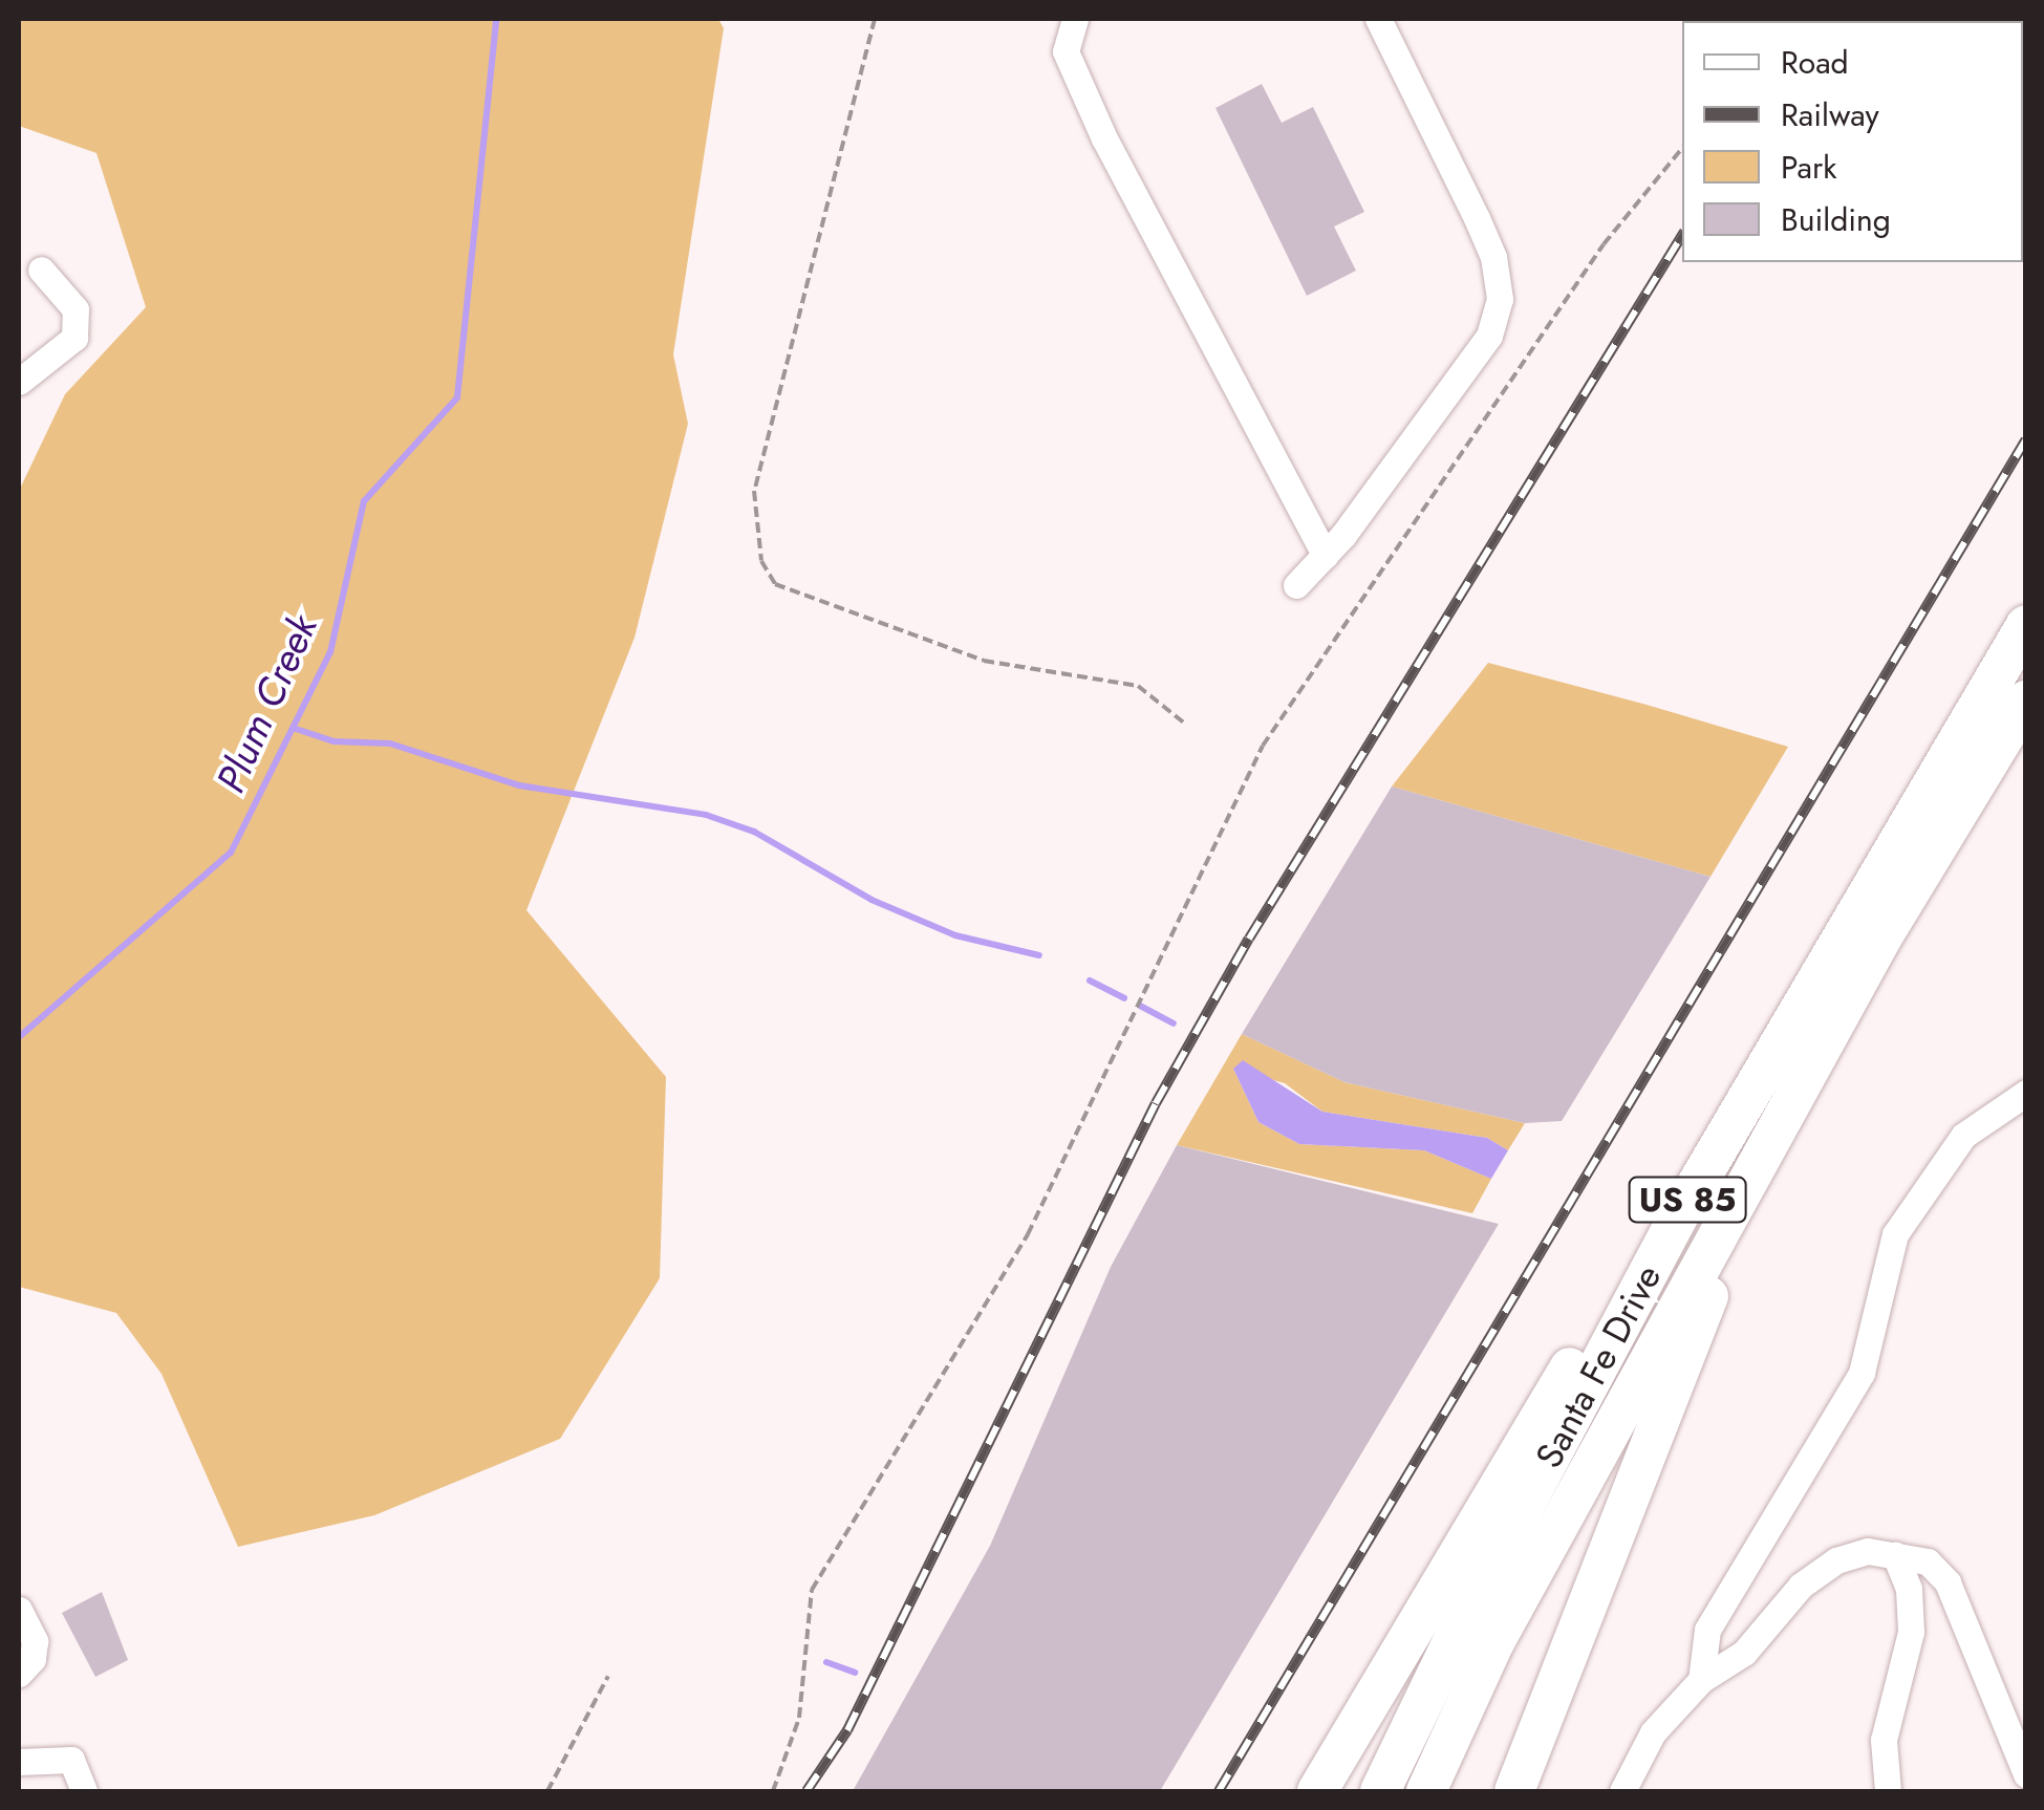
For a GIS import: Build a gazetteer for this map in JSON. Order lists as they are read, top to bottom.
{
  "streets": {
    "highway": ["US 85", "Santa Fe Drive"]
  },
  "water": ["Plum Creek"],
  "legend": [
    "Road",
    "Railway",
    "Park",
    "Building"
  ]
}
